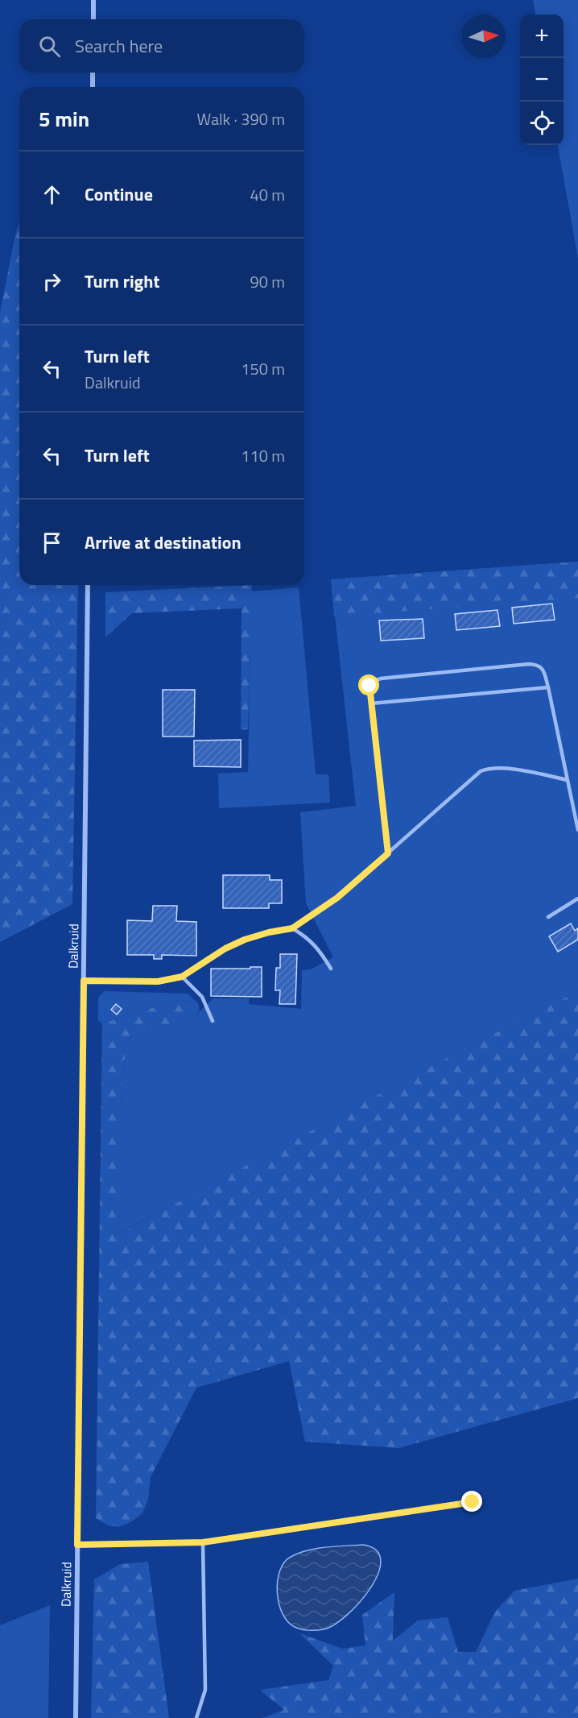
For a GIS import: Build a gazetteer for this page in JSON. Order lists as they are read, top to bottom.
{
  "streets": {
    "street": ["Dalkruid"]
  },
  "north": "right",
  "page": {
    "map_buttons": ["+", "−"],
    "search": "Search here",
    "heading": ["5 min", "Walk · 390 m"],
    "list": [
      ["Continue", "40 m"],
      ["Turn right", "90 m"],
      ["Turn left", "Dalkruid", "150 m"],
      ["Turn left", "110 m"],
      "Arrive at destination"
    ]
  }
}
